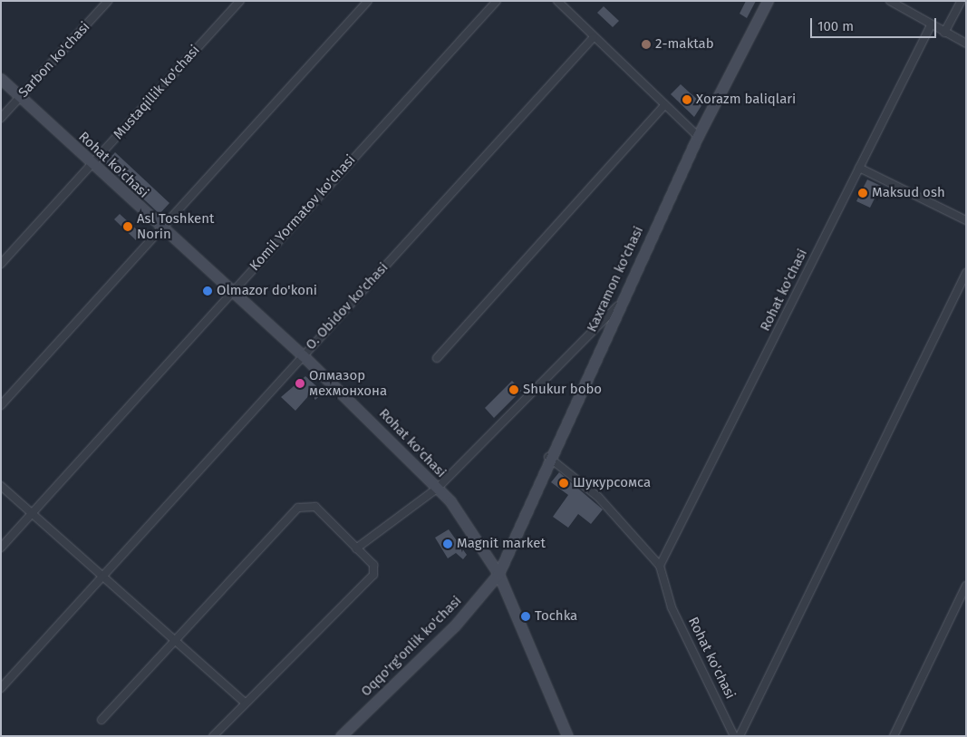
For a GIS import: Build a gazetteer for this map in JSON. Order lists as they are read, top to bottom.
{
  "streets": {
    "street": [
      "Sarbon ko'chasi",
      "Mustaqillik ko'chasi",
      "Rohat ko'chasi",
      "Komil Yormatov ko'chasi",
      "Kaxramon ko'chasi",
      "O. Obidov ko'chasi",
      "Oqqo'rg'onlik ko'chasi"
    ]
  },
  "crossings": [
    ["Sarbon ko'chasi", "Rohat ko'chasi"],
    ["Mustaqillik ko'chasi", "Rohat ko'chasi"],
    ["Rohat ko'chasi", "Komil Yormatov ko'chasi"],
    ["Rohat ko'chasi", "Kaxramon ko'chasi"],
    ["Rohat ko'chasi", "O. Obidov ko'chasi"],
    ["Rohat ko'chasi", "Oqqo'rg'onlik ko'chasi"],
    ["Kaxramon ko'chasi", "Oqqo'rg'onlik ko'chasi"]
  ],
  "places": [
    "2-maktab",
    "Xorazm baliqlari",
    "Maksud osh",
    "Asl Toshkent Norin",
    "Olmazor do'koni",
    "Олмазор мехмонхона",
    "Shukur bobo",
    "Шукурсомса",
    "Magnit market",
    "Tochka"
  ],
  "scale_bar": "100 m"
}
